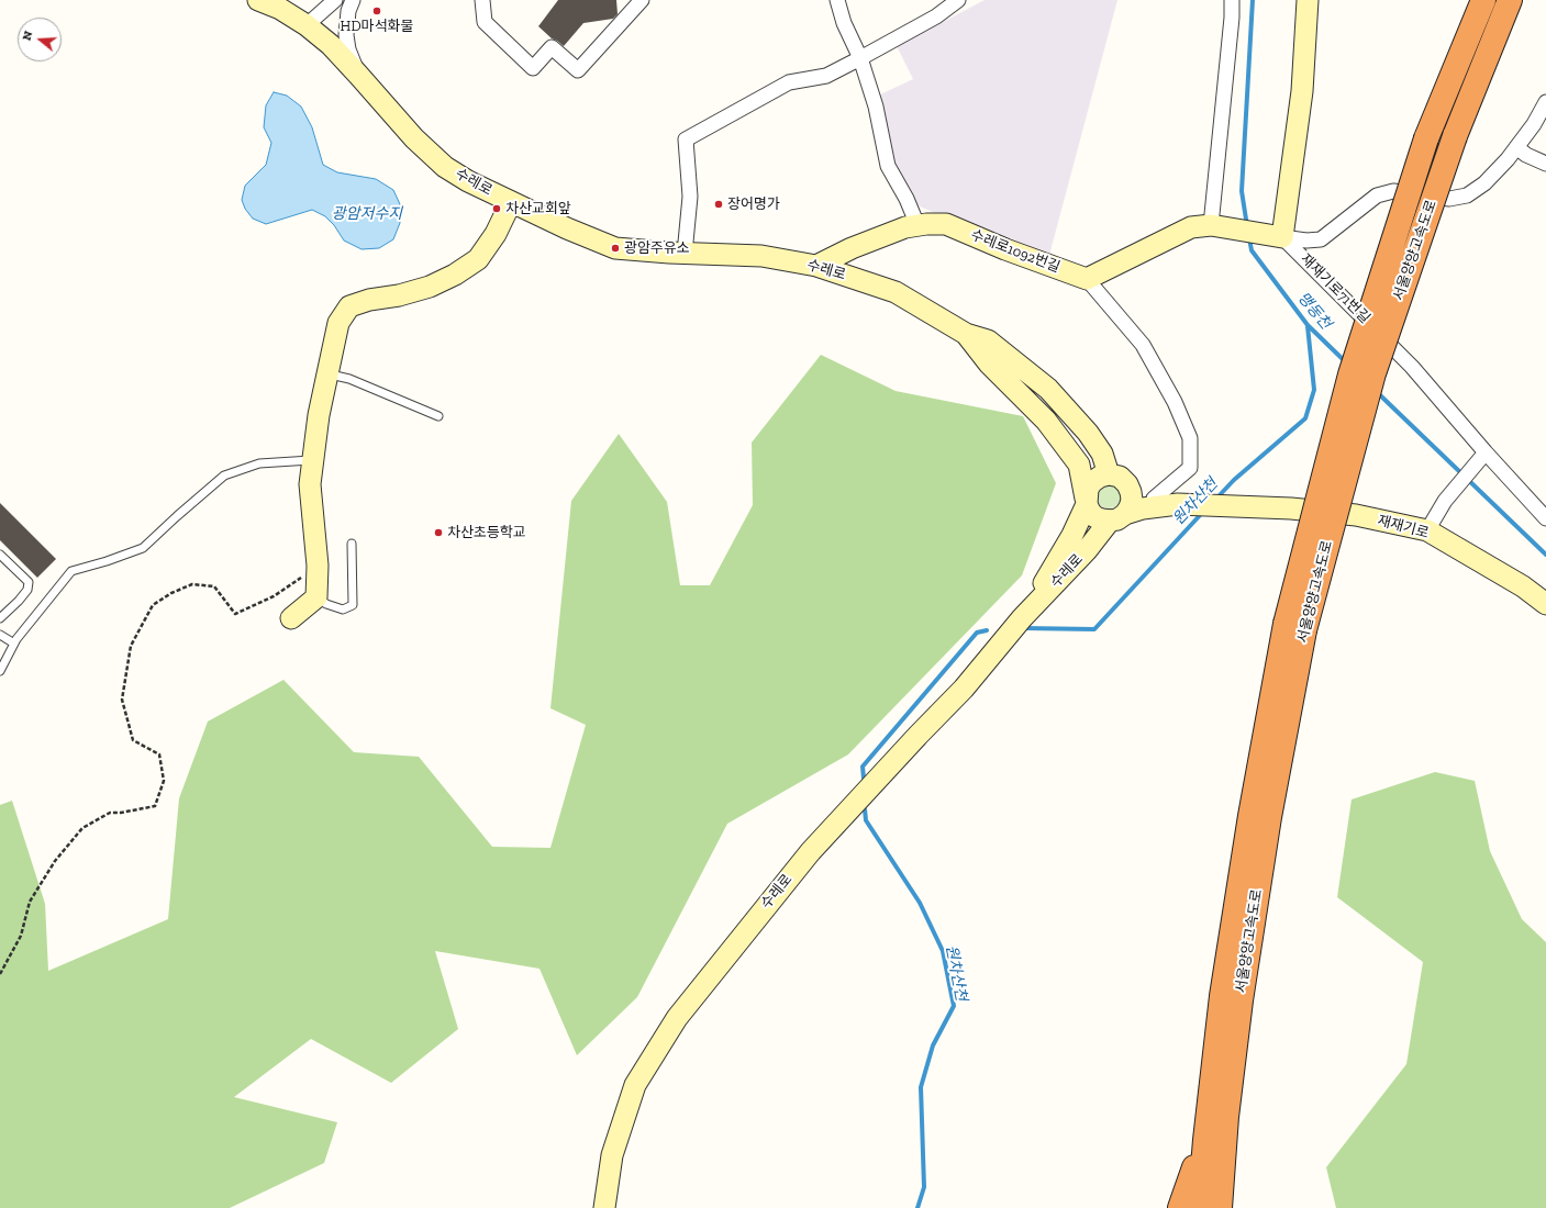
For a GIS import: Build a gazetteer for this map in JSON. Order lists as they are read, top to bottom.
{
  "streets": {
    "highway": ["서울양양고속도로"],
    "main road": ["수레로", "수레로1092번길", "재재기로"],
    "street": ["재재기로71번길"]
  },
  "crossings": [
    ["수레로", "수레로1092번길"]
  ],
  "water": ["광암저수지", "맹동천", "원차산천"],
  "places": [
    "HD마석화물",
    "장어명가",
    "차산교회앞",
    "광암주유소",
    "차산초등학교"
  ],
  "north": "left"
}
